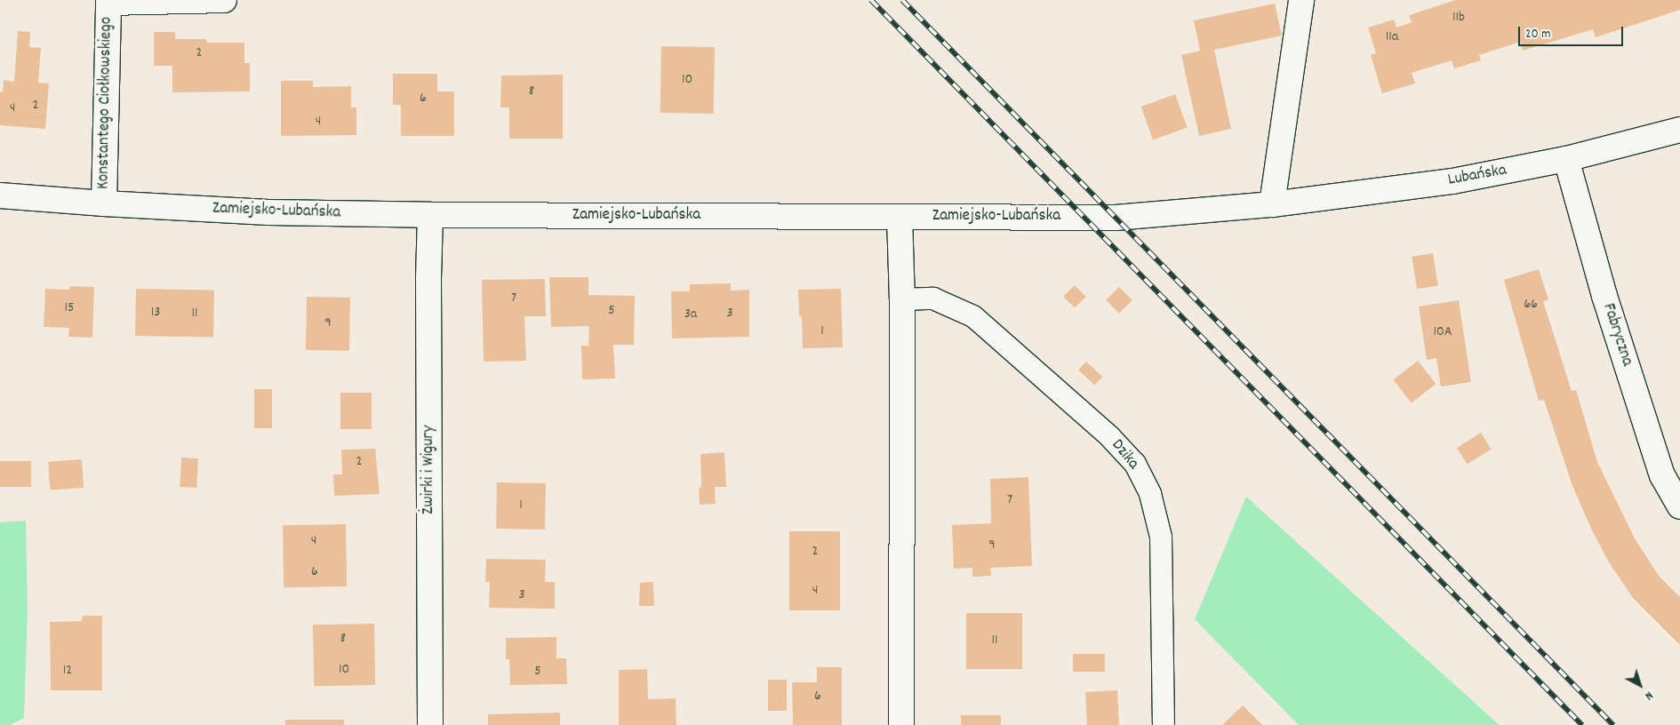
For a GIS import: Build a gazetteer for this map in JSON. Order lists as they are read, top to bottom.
{
  "streets": {
    "street": [
      "Konstantego Ciołkowskiego",
      "Lubańska",
      "Zamiejsko-Lubańska",
      "Fabryczna",
      "Żwirki i Wigury"
    ],
    "lane": ["Dzika"]
  },
  "crossings": [
    ["Konstantego Ciołkowskiego", "Zamiejsko-Lubańska"],
    ["Lubańska", "Zamiejsko-Lubańska"],
    ["Lubańska", "Fabryczna"],
    ["Zamiejsko-Lubańska", "Żwirki i Wigury"]
  ],
  "house_numbers": [
    "11b",
    "11a",
    "2",
    "10",
    "8",
    "6",
    "2",
    "4",
    "4",
    "7",
    "66",
    "15",
    "5",
    "13",
    "11",
    "3",
    "3a",
    "9",
    "1",
    "10A",
    "2",
    "7",
    "1",
    "4",
    "9",
    "2",
    "6",
    "4",
    "3",
    "8",
    "11",
    "10",
    "12",
    "5",
    "6"
  ],
  "scale_bar": "20 m",
  "north": "bottom right"
}
